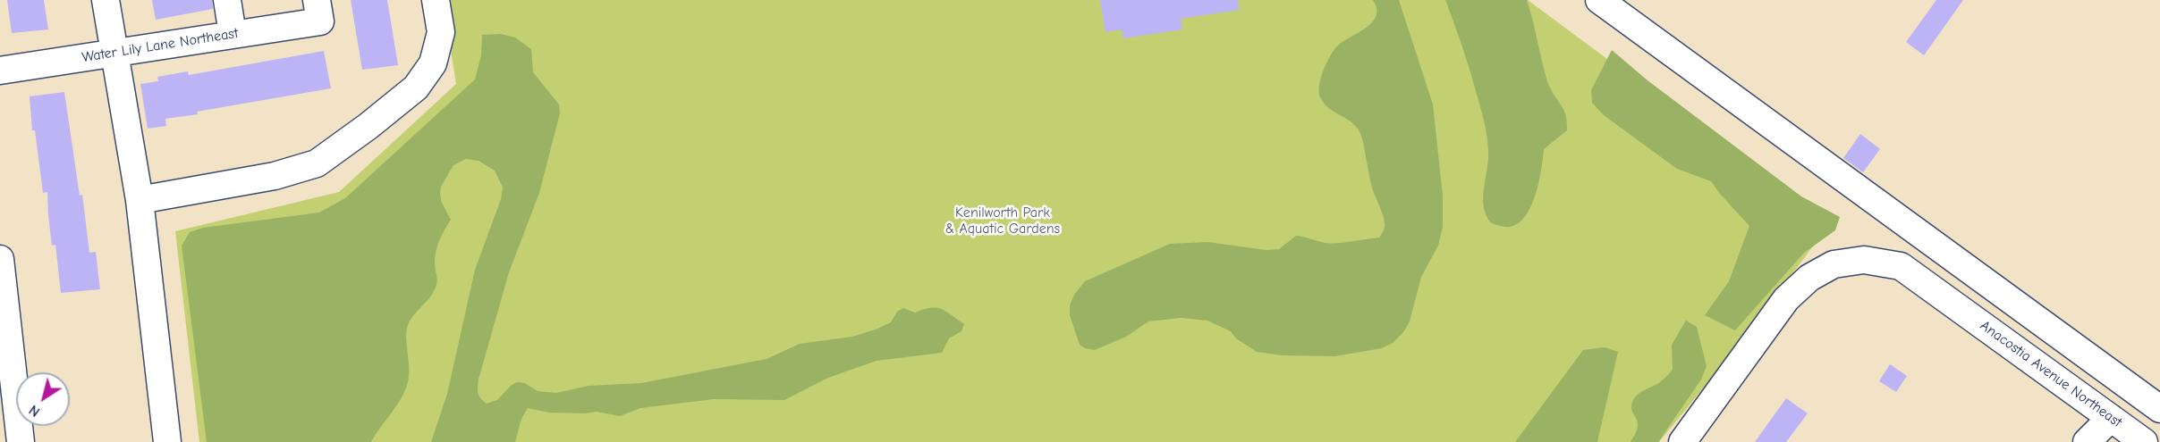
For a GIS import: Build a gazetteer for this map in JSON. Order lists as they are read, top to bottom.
{
  "streets": {
    "street": ["Water Lily Lane Northeast", "Anacostia Avenue Northeast"]
  },
  "parks": ["Kenilworth Park & Aquatic Gardens"],
  "north": "bottom left"
}
